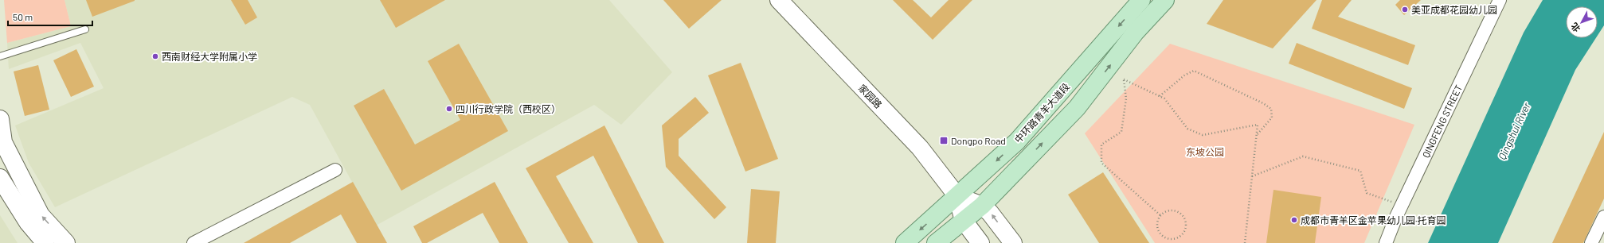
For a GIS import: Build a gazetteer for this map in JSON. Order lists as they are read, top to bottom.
{
  "streets": {
    "main road": ["家园路", "中环路青羊大道段"],
    "street": ["QINGFENG STREET"]
  },
  "crossings": [
    ["家园路", "中环路青羊大道段"]
  ],
  "water": ["Qingshui River"],
  "parks": ["东坡公园"],
  "places": {
    "other": [
      "美亚成都花园幼儿园",
      "西南财经大学附属小学",
      "四川行政学院（西校区）",
      "成都市青羊区金苹果幼儿园·托育园"
    ],
    "transit": ["Dongpo Road"]
  },
  "scale_bar": "50 m",
  "north": "bottom left"
}
